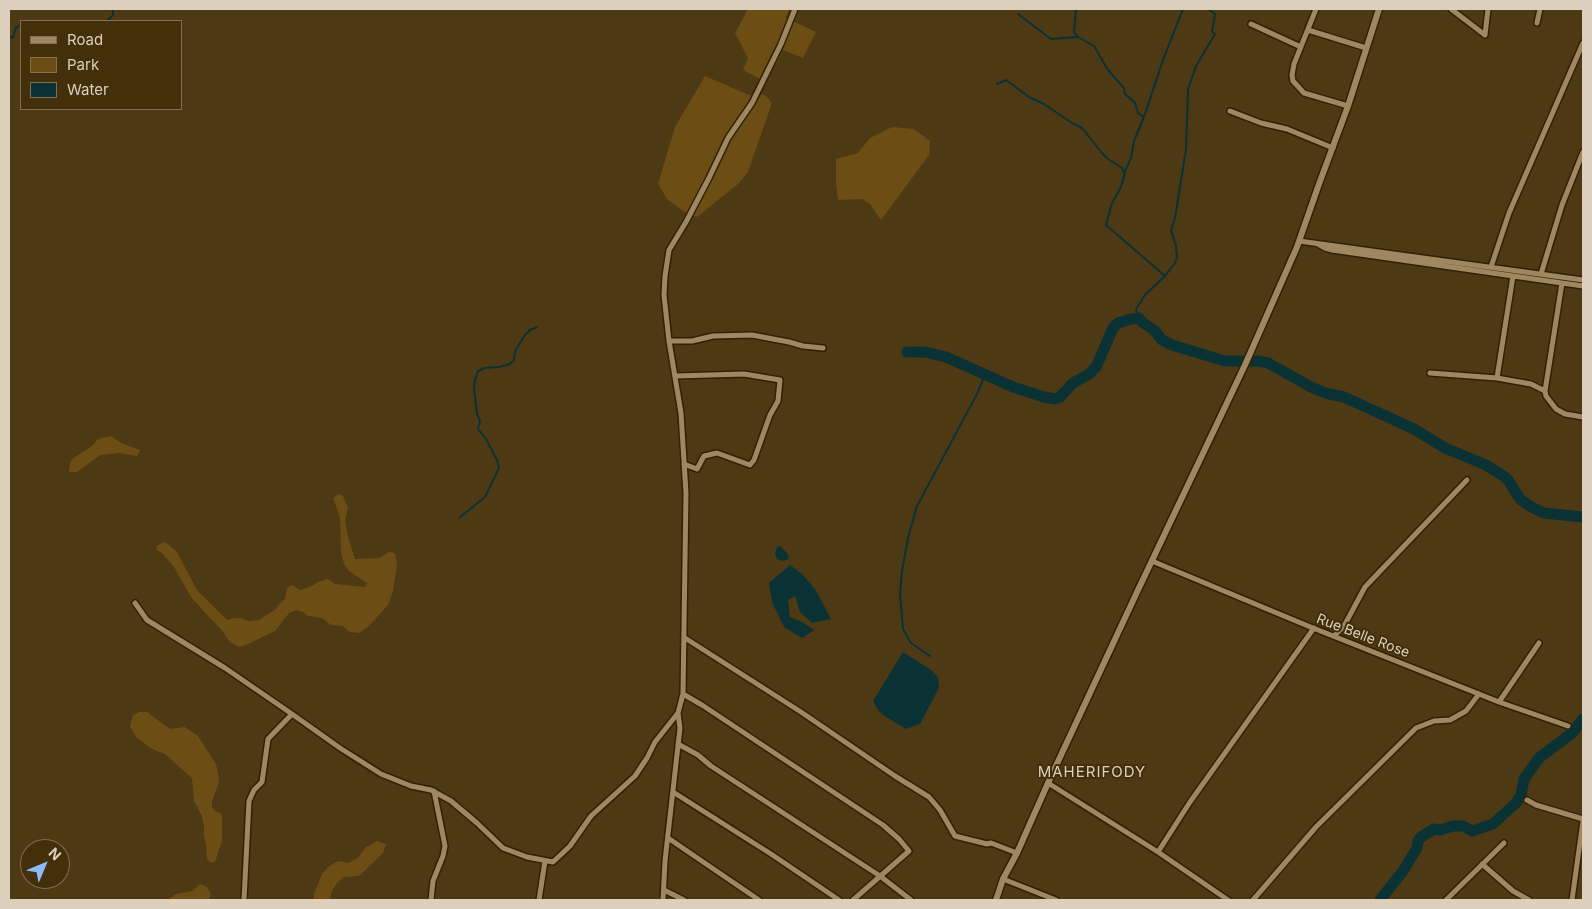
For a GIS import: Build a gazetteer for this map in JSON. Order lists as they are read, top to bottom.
{
  "streets": {
    "street": ["Rue Belle Rose"]
  },
  "districts": ["MAHERIFODY"],
  "legend": ["Road", "Park", "Water"],
  "north": "top right"
}
